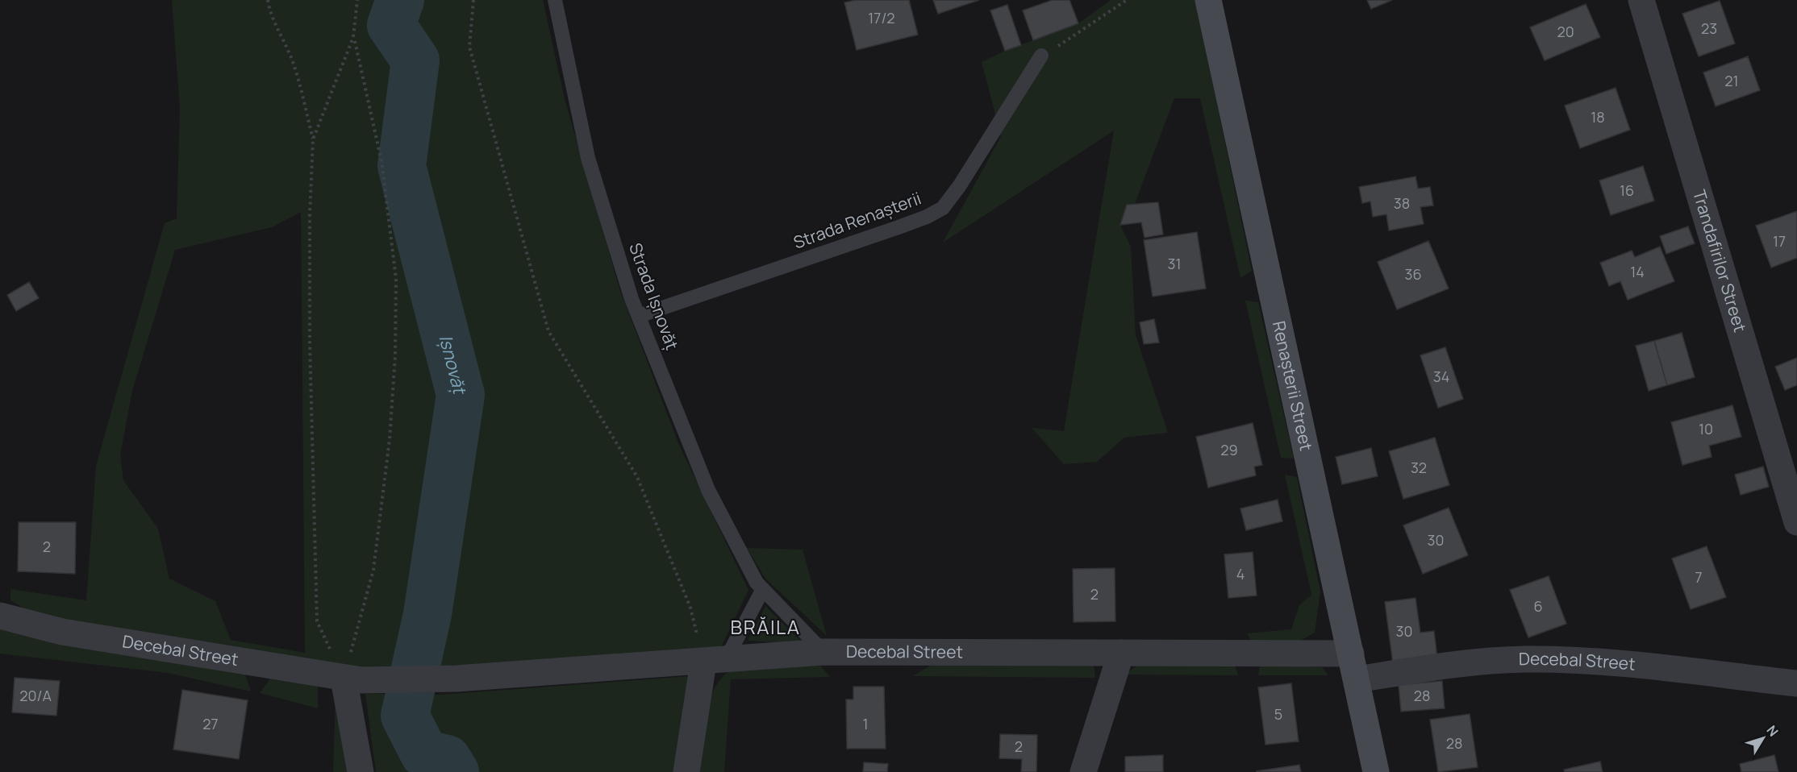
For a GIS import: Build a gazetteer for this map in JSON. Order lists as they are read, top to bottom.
{
  "streets": {
    "main road": ["Renașterii Street"],
    "street": ["Trandafirilor Street", "Decebal Street"],
    "lane": ["Strada Renașterii", "Strada Ișnovăț"]
  },
  "crossings": [
    ["Strada Renașterii", "Strada Ișnovăț"],
    ["Strada Ișnovăț", "Decebal Street"],
    ["Renașterii Street", "Decebal Street"]
  ],
  "districts": ["BRĂILA"],
  "water": ["Ișnovăț"],
  "house_numbers": [
    "17/2",
    "23",
    "20",
    "21",
    "18",
    "16",
    "38",
    "17",
    "31",
    "14",
    "36",
    "34",
    "10",
    "29",
    "32",
    "30",
    "2",
    "4",
    "7",
    "2",
    "6",
    "30",
    "20/A",
    "28",
    "5",
    "27",
    "1",
    "28",
    "2"
  ],
  "north": "top right"
}
